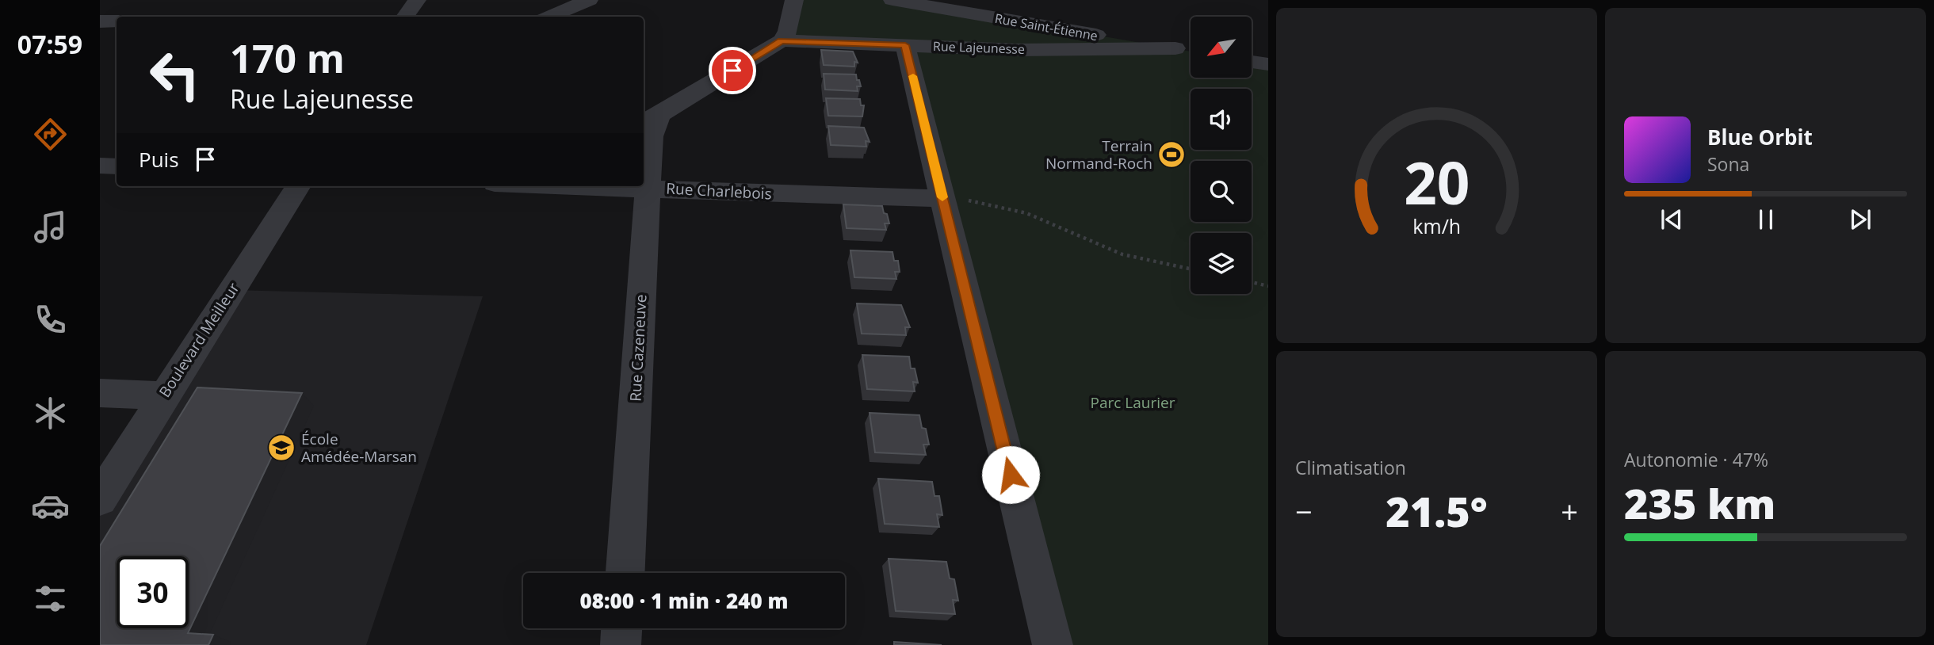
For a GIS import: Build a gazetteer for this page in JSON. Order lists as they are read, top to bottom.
{
  "streets": {
    "street": [
      "Rue Saint-Étienne",
      "Rue Lajeunesse",
      "Rue Charlebois",
      "Boulevard Meilleur",
      "Rue Cazeneuve"
    ]
  },
  "crossings": [
    ["Rue Saint-Étienne", "Rue Lajeunesse"],
    ["Rue Charlebois", "Rue Cazeneuve"]
  ],
  "parks": ["Parc Laurier"],
  "places": {
    "sports": ["Terrain Normand-Roch"],
    "school or university": ["École Amédée-Marsan"]
  },
  "north": "bottom left",
  "page": {
    "tabs": "07:59",
    "turn": ["170 m", "Rue Lajeunesse"],
    "song": ["Blue Orbit", "Sona"],
    "then": "Puis",
    "tile": [
      "Climatisation",
      ["Autonomie · 47%", "235 km"]
    ],
    "heat": ["−", "21.5°", "+"],
    "limit": "30",
    "trip": "08:00 · 1 min · 240 m",
    "gauge": ["20", "km/h"]
  }
}
